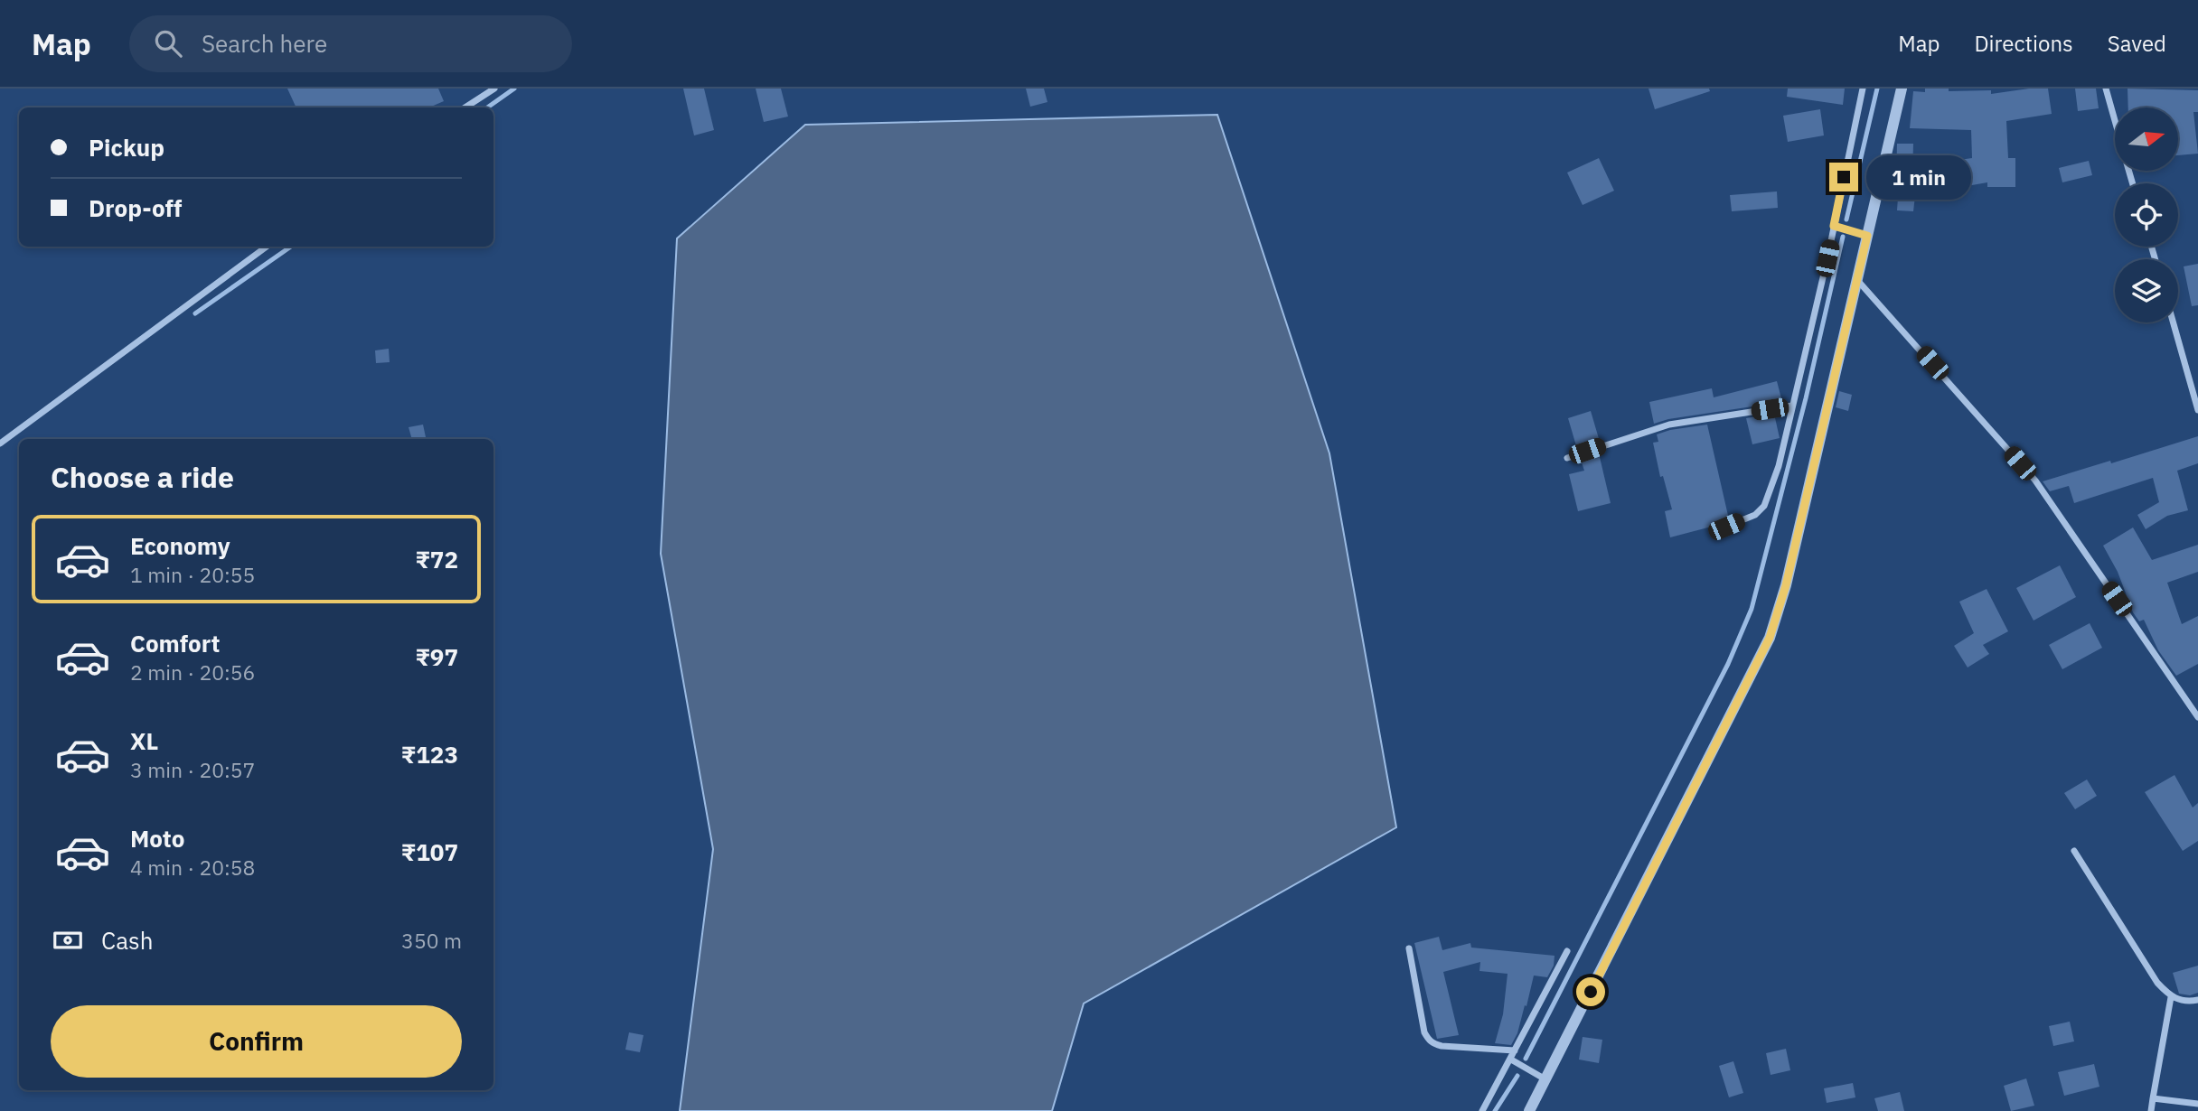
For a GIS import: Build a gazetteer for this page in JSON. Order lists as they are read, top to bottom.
{
  "north": "right",
  "page": {
    "header": "Map",
    "search": "Search here",
    "nav": ["Map", "Directions", "Saved"],
    "banner": ["Pickup", "Drop-off"],
    "bubble": "1 min",
    "heading": "Choose a ride",
    "list": [
      {
        "name": "Economy",
        "note": "1 min · 20:55",
        "value": "₹72"
      },
      {
        "name": "Comfort",
        "note": "2 min · 20:56",
        "value": "₹97"
      },
      {
        "name": "XL",
        "note": "3 min · 20:57",
        "value": "₹123"
      },
      {
        "name": "Moto",
        "note": "4 min · 20:58",
        "value": "₹107"
      }
    ],
    "pay": ["Cash", "350 m"],
    "buttons": "Confirm"
  }
}
